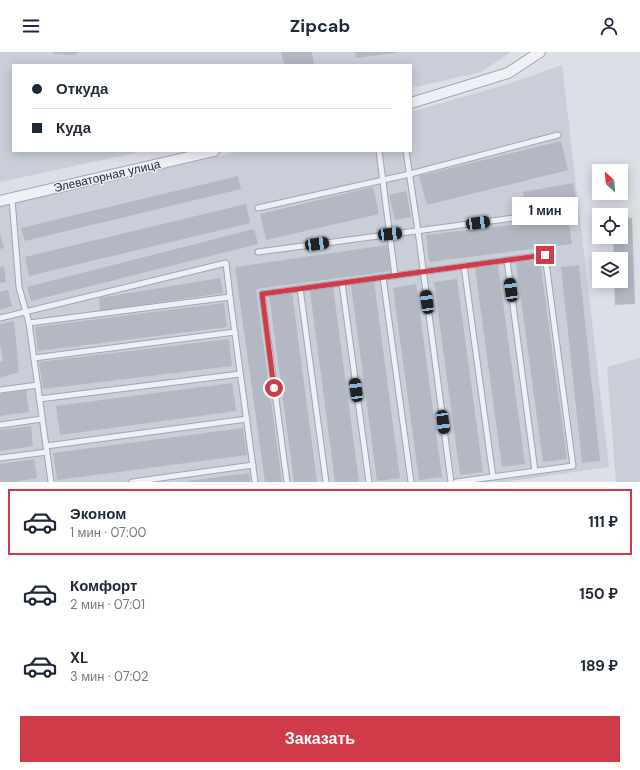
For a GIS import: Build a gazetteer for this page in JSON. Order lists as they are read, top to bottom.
{
  "streets": {
    "street": ["Элеваторная улица"]
  },
  "north": "top left",
  "page": {
    "header": "Zipcab",
    "banner": ["Откуда", "Куда"],
    "bubble": "1 мин",
    "list": [
      {
        "name": "Эконом",
        "note": "1 мин · 07:00",
        "value": "111 ₽"
      },
      {
        "name": "Комфорт",
        "note": "2 мин · 07:01",
        "value": "150 ₽"
      },
      {
        "name": "XL",
        "note": "3 мин · 07:02",
        "value": "189 ₽"
      }
    ],
    "buttons": "Заказать"
  }
}
